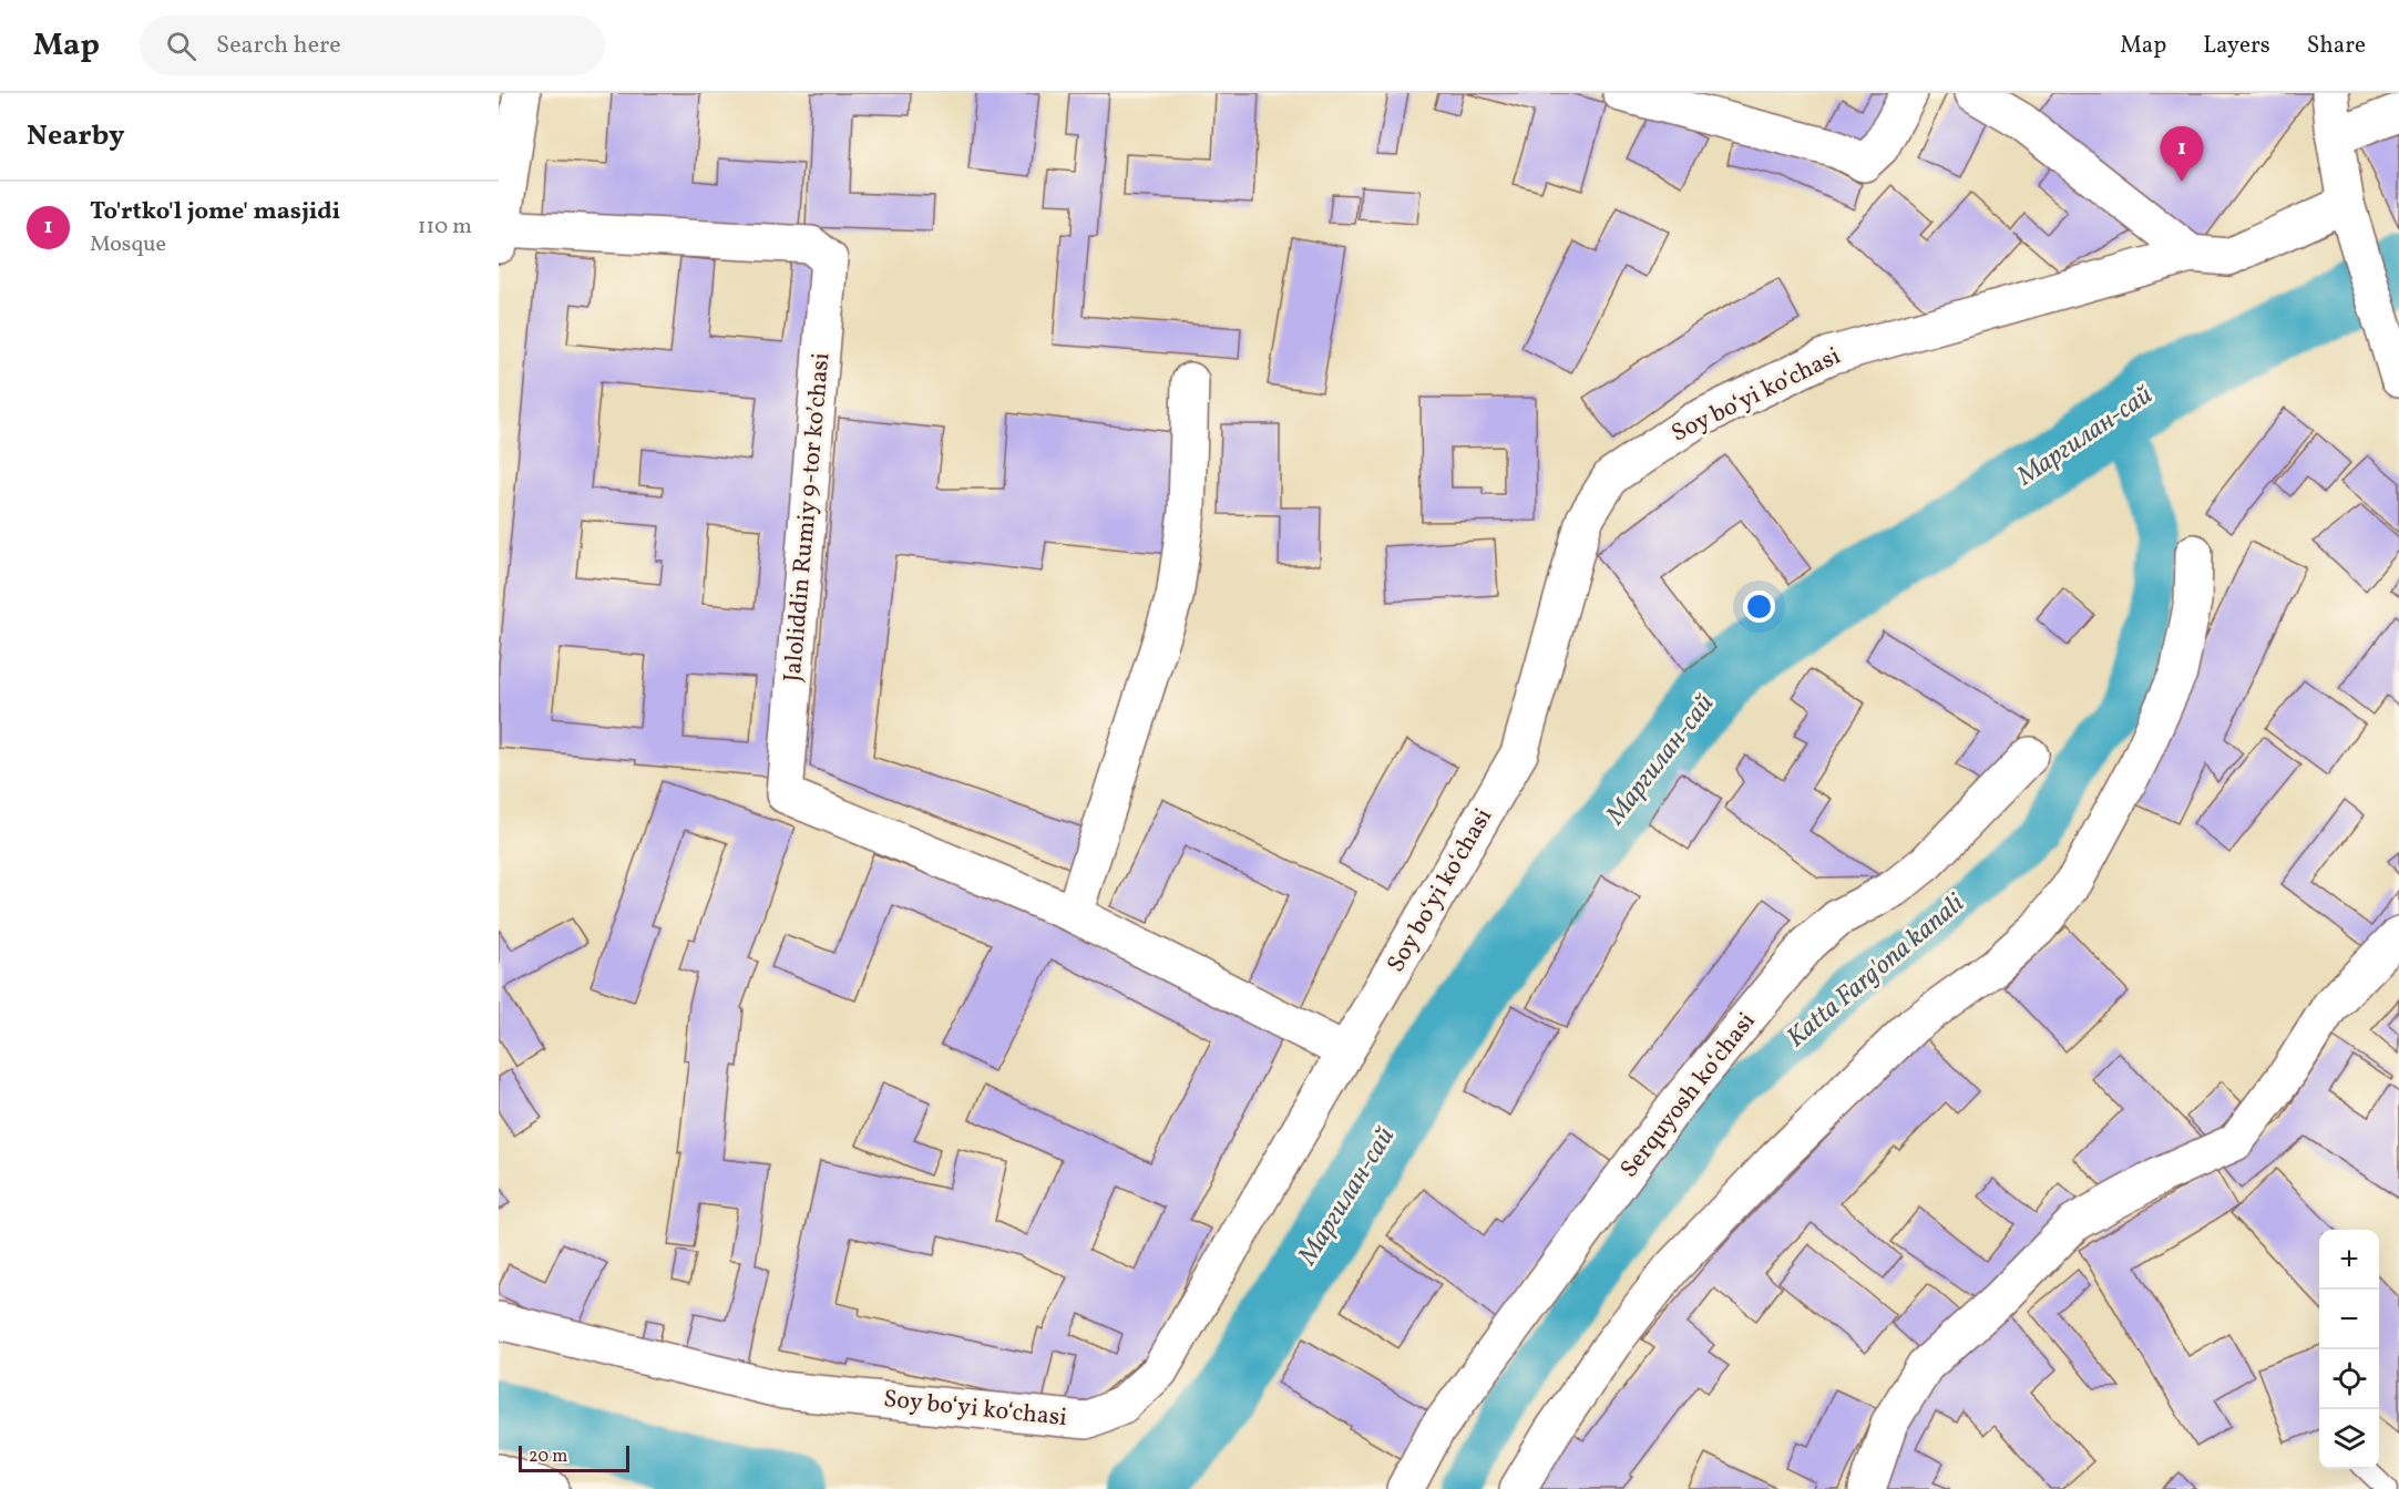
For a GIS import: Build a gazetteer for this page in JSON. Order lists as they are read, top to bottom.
{
  "streets": {
    "street": ["Soy boʻyi koʻchasi", "Jaloliddin Rumiy 9-tor koʼchasi", "Serquyosh koʻchasi"]
  },
  "crossings": [
    ["Soy boʻyi koʻchasi", "Jaloliddin Rumiy 9-tor koʼchasi"]
  ],
  "water": ["Маргилан-сай", "Katta Farg'ona kanali"],
  "scale_bar": "20 m",
  "page": {
    "header": "Map",
    "search": "Search here",
    "nav": ["Map", "Layers", "Share"],
    "heading": "Nearby",
    "pins": "1",
    "list": [
      {
        "mark": "1",
        "name": "To'rtko'l jome' masjidi",
        "note": "Mosque",
        "value": "110 m"
      }
    ],
    "map_buttons": ["+", "−"],
    "scale": "20 m"
  }
}
